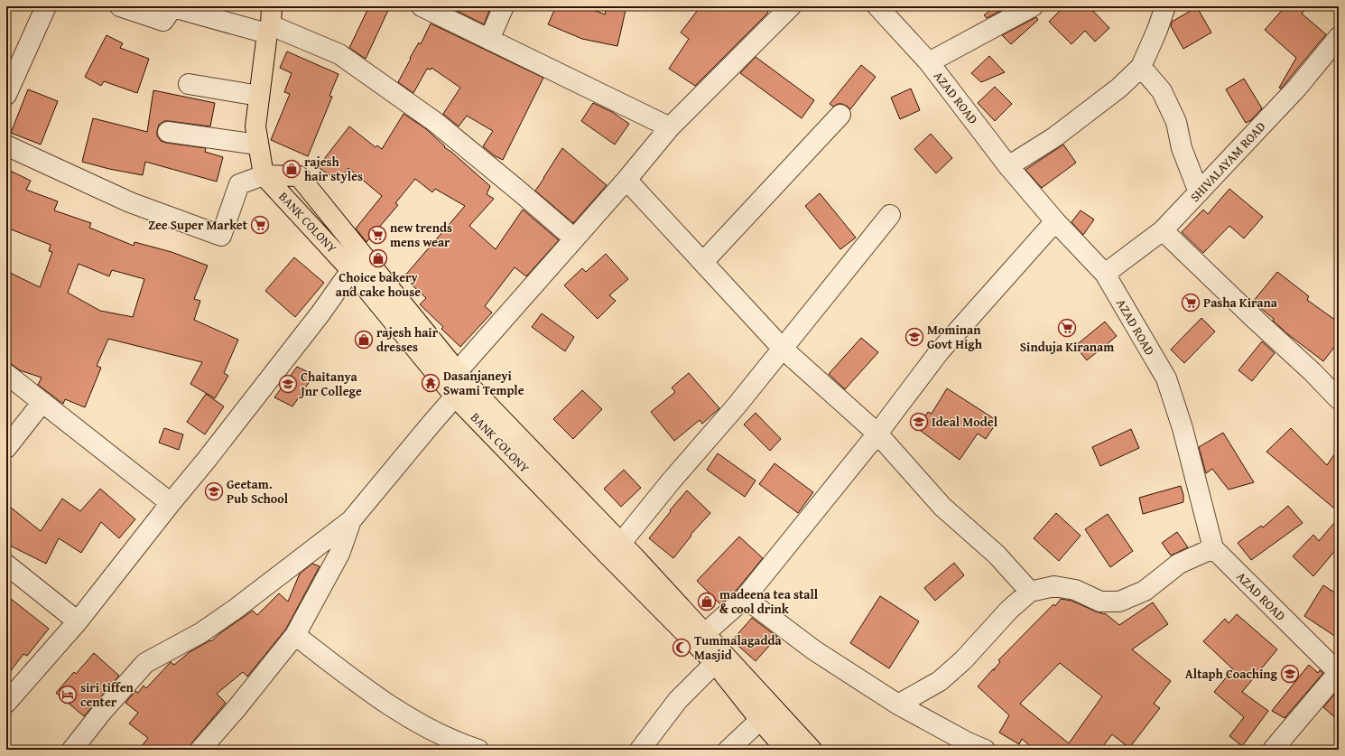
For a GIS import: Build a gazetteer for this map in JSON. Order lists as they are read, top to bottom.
{
  "streets": {
    "main road": ["BANK COLONY"],
    "street": ["AZAD ROAD", "SHIVALAYAM ROAD"]
  },
  "crossings": [
    ["AZAD ROAD", "SHIVALAYAM ROAD"]
  ],
  "places": {
    "shop": [
      "rajesh hair styles",
      "Choice bakery and cake house",
      "rajesh hair dresses",
      "madeena tea stall & cool drink"
    ],
    "supermarket": [
      "Zee Super Market",
      "new trends mens wear",
      "Pasha Kirana",
      "Sinduja Kiranam"
    ],
    "school or university": [
      "Mominan Govt High",
      "Chaitanya Jnr College",
      "Ideal Model",
      "Geetam. Pub School",
      "Altaph Coaching"
    ],
    "temple": ["Dasanjaneyi Swami Temple"],
    "mosque": ["Tummalagadda Masjid"],
    "hotel": ["siri tiffen center"]
  }
}
